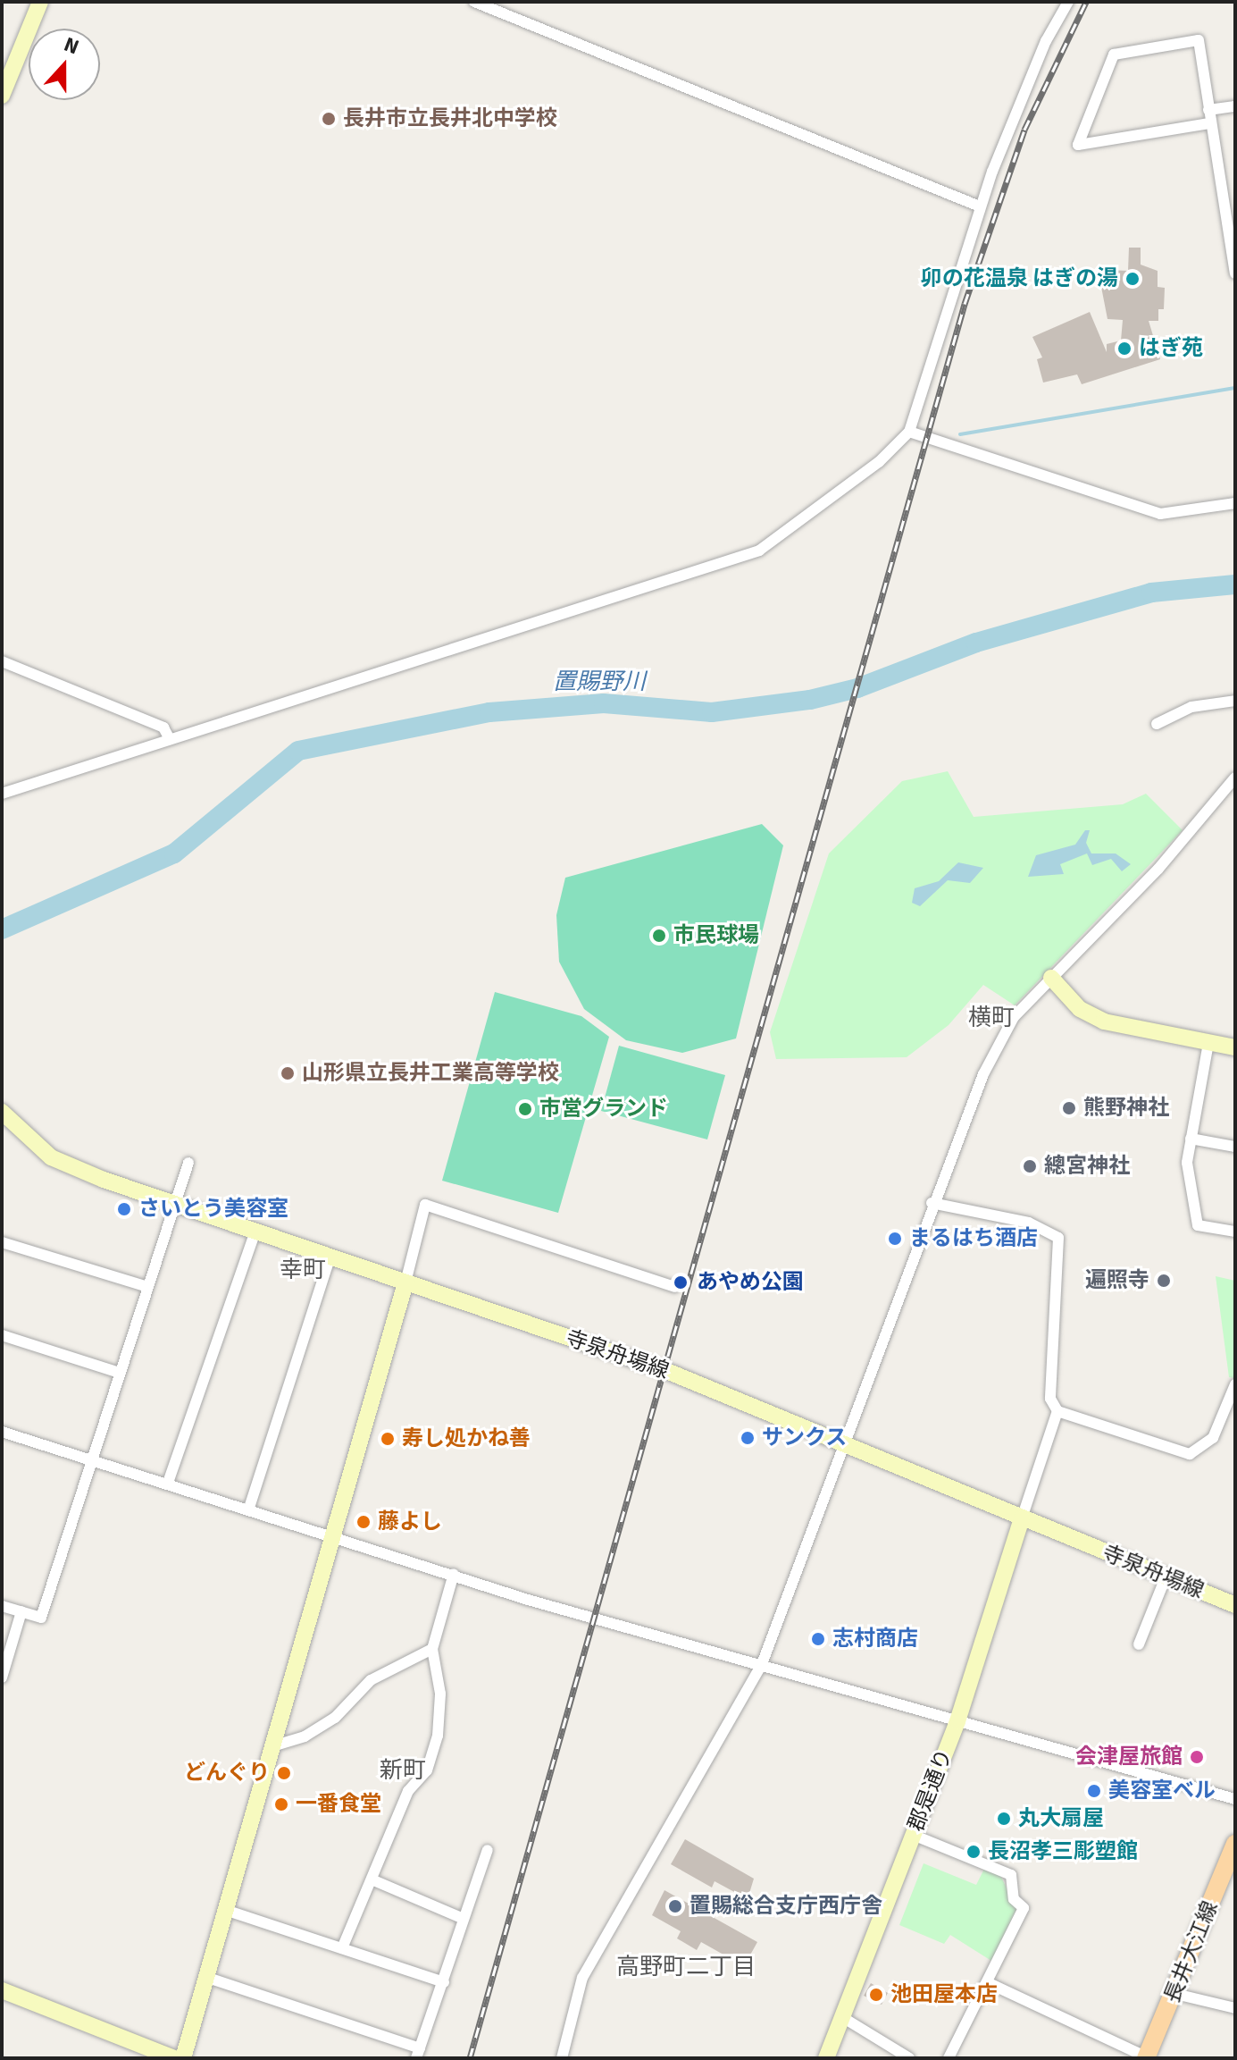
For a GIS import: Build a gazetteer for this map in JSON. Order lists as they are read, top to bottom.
{
  "streets": {
    "main road": ["長井大江線"],
    "street": ["寺泉舟場線", "郡是通り"]
  },
  "crossings": [
    ["寺泉舟場線", "郡是通り"]
  ],
  "districts": [
    "横町",
    "幸町",
    "新町",
    "高野町二丁目"
  ],
  "water": ["置賜野川"],
  "places": [
    "長井市立長井北中学校",
    "卯の花温泉 はぎの湯",
    "はぎ苑",
    "市民球場",
    "山形県立長井工業高等学校",
    "熊野神社",
    "市営グランド",
    "總宮神社",
    "さいとう美容室",
    "まるはち酒店",
    "遍照寺",
    "あやめ公園",
    "サンクス",
    "寿し処かね善",
    "藤よし",
    "志村商店",
    "会津屋旅館",
    "どんぐり",
    "美容室ベル",
    "一番食堂",
    "丸大扇屋",
    "長沼孝三彫塑館",
    "置賜総合支庁西庁舎",
    "池田屋本店"
  ],
  "north": "top"
}
